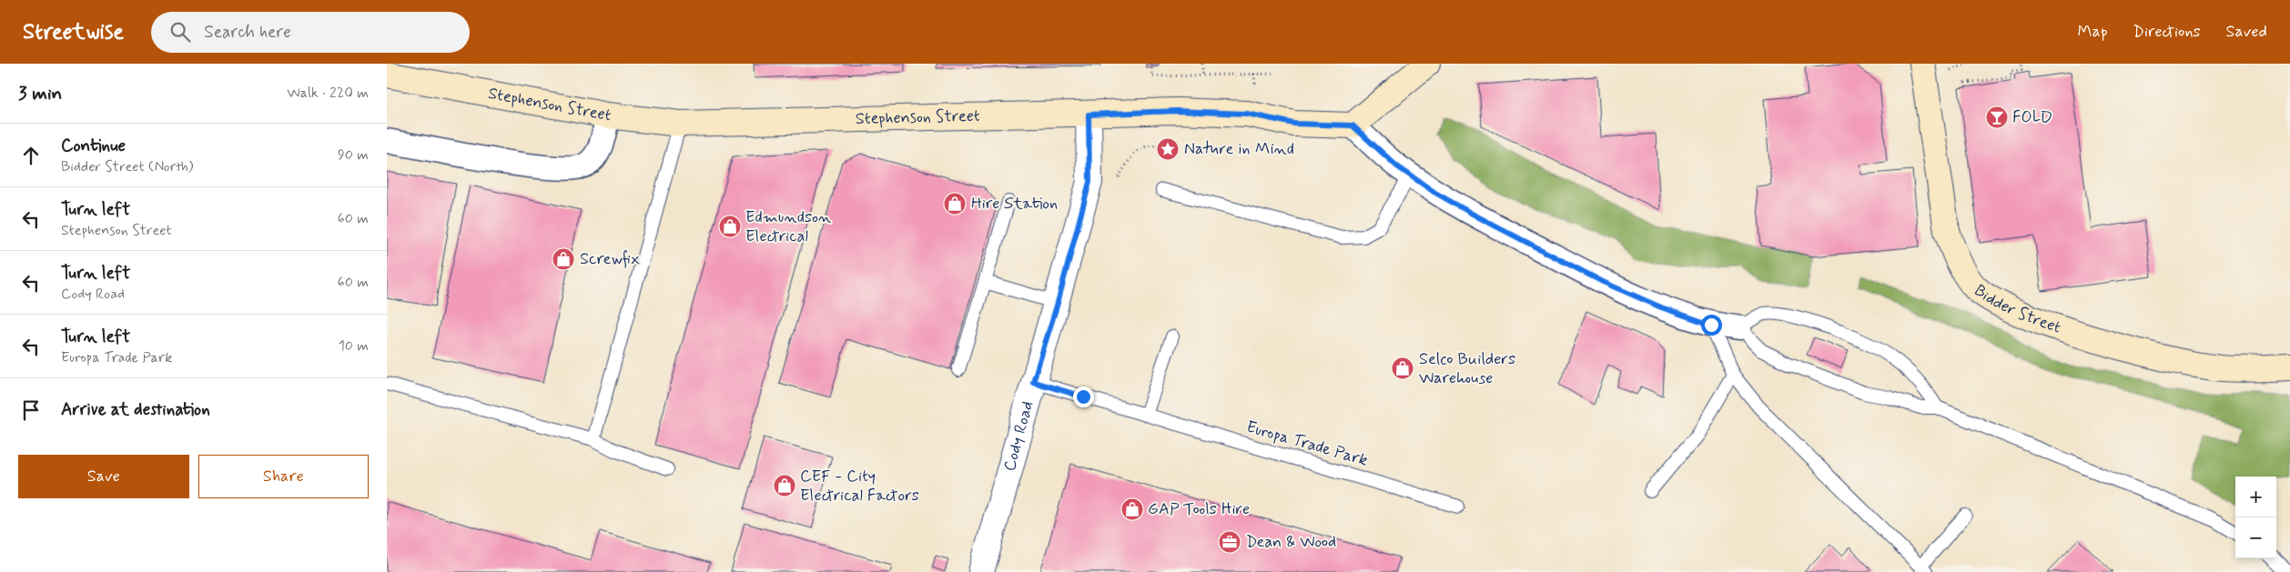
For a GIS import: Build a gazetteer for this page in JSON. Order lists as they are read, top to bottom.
{
  "streets": {
    "main road": ["Stephenson Street", "Bidder Street"],
    "street": ["Cody Road"],
    "lane": ["Europa Trade Park"]
  },
  "crossings": [
    ["Stephenson Street", "Cody Road"],
    ["Cody Road", "Europa Trade Park"]
  ],
  "places": {
    "bar": ["FOLD"],
    "place": ["Nature in Mind"],
    "shop": [
      "Hire Station",
      "Edmundson Electrical",
      "Screwfix",
      "Selco Builders Warehouse",
      "CEF - City Electrical Factors",
      "GAP Tools Hire"
    ],
    "office": ["Dean & Wood"]
  },
  "page": {
    "header": "Streetwise",
    "search": "Search here",
    "nav": ["Map", "Directions", "Saved"],
    "heading": ["3 min", "Walk · 220 m"],
    "list": [
      ["Continue", "Bidder Street (North)", "90 m"],
      ["Turn left", "Stephenson Street", "60 m"],
      ["Turn left", "Cody Road", "60 m"],
      ["Turn left", "Europa Trade Park", "10 m"],
      "Arrive at destination"
    ],
    "buttons": ["Save", "Share"],
    "map_buttons": ["+", "−"]
  }
}
